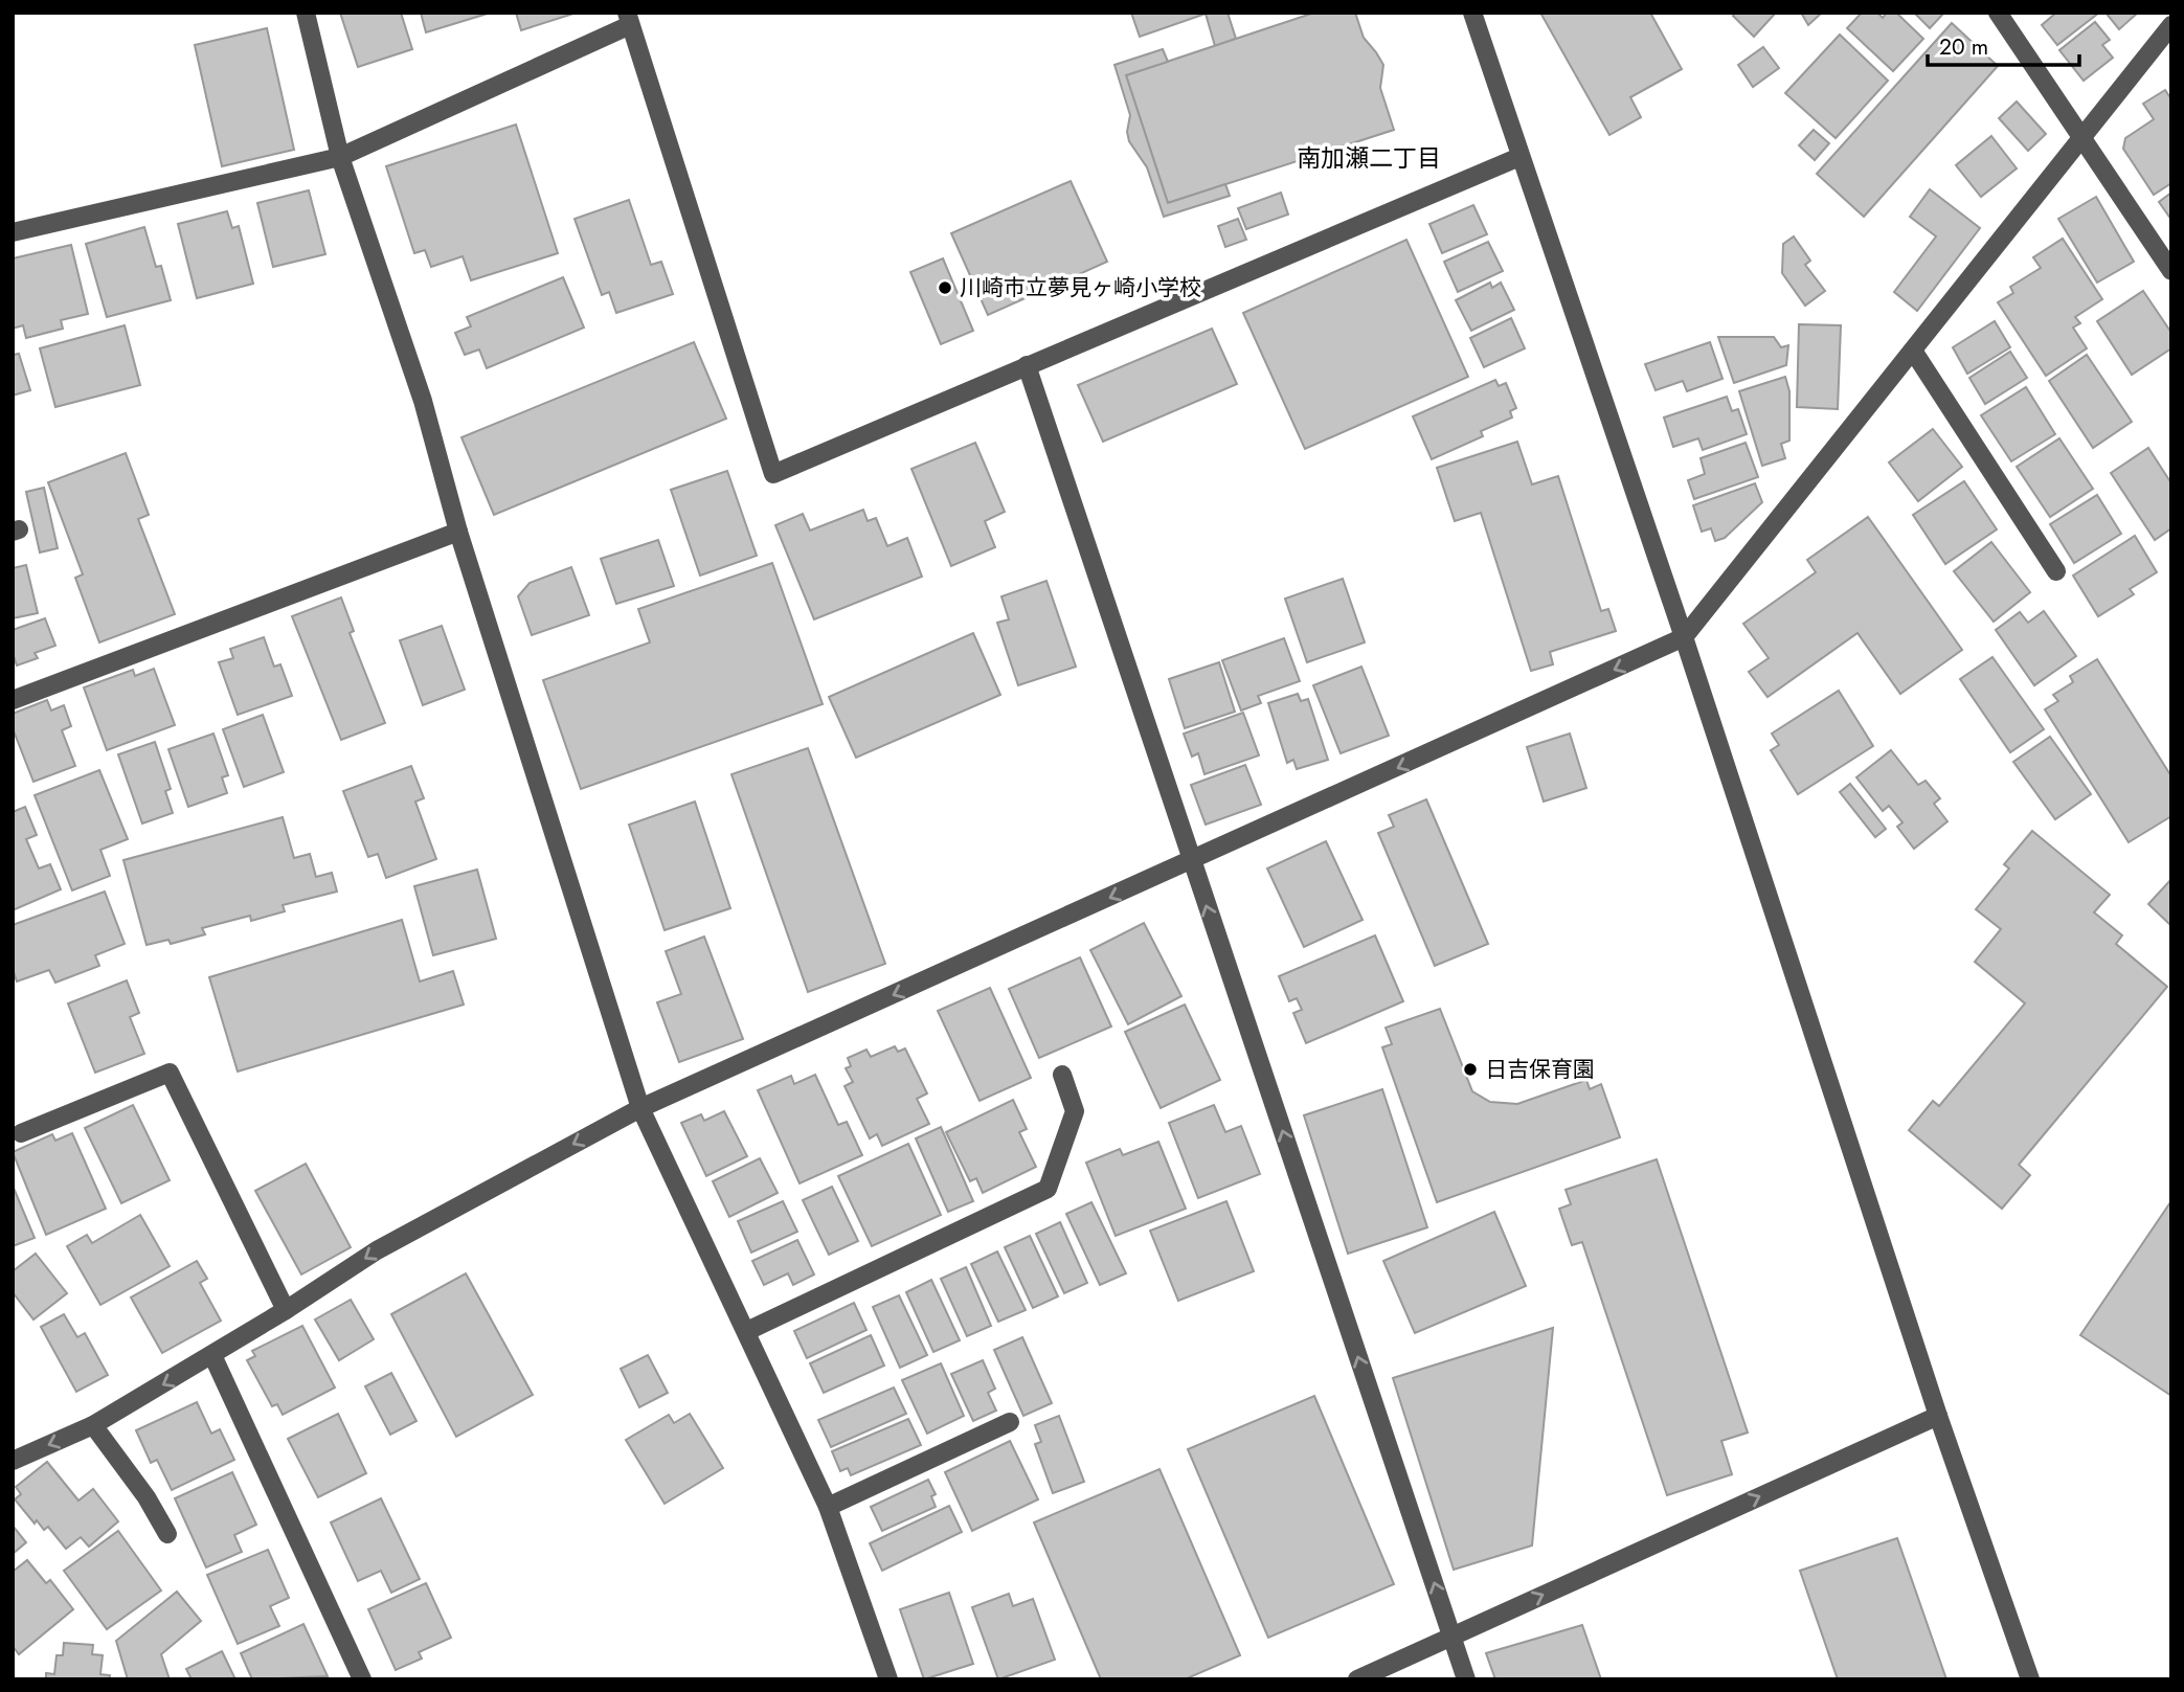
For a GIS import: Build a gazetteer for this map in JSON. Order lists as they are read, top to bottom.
{
  "districts": ["南加瀬二丁目"],
  "places": ["川崎市立夢見ヶ崎小学校", "日吉保育園"],
  "scale_bar": "20 m"
}
